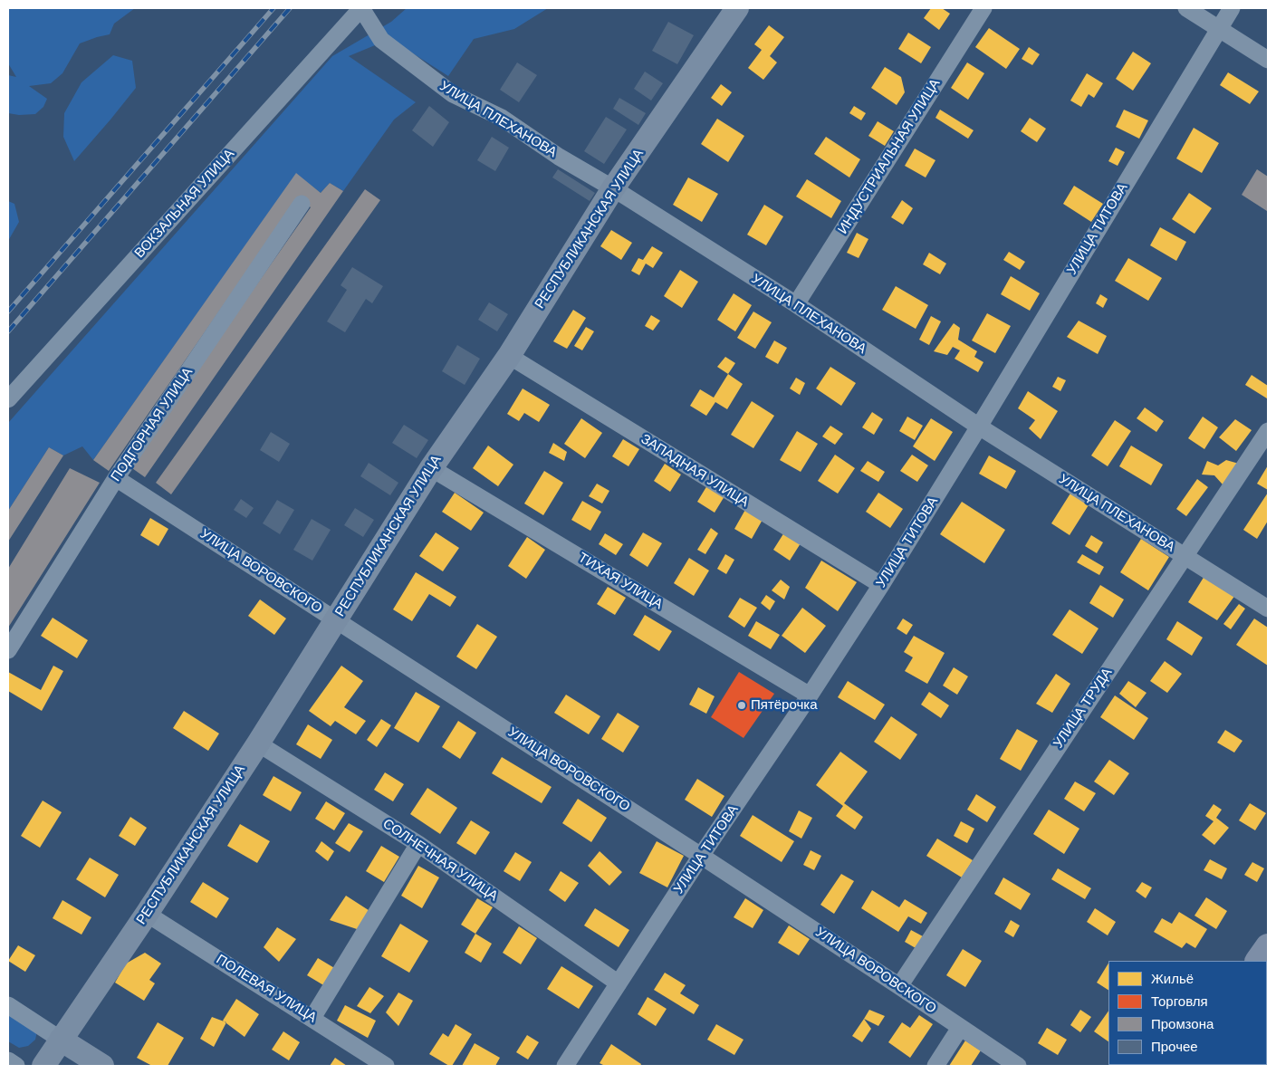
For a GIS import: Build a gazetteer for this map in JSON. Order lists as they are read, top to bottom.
{
  "streets": {
    "street": [
      "УЛИЦА ПЛЕХАНОВА",
      "ИНДУСТРИАЛЬНАЯ УЛИЦА",
      "ВОКЗАЛЬНАЯ УЛИЦА",
      "РЕСПУБЛИКАНСКАЯ УЛИЦА",
      "УЛИЦА ТИТОВА",
      "ПОДГОРНАЯ УЛИЦА",
      "ЗАПАДНАЯ УЛИЦА",
      "УЛИЦА ВОРОВСКОГО",
      "ТИХАЯ УЛИЦА",
      "УЛИЦА ТРУДА",
      "СОЛНЕЧНАЯ УЛИЦА",
      "ПОЛЕВАЯ УЛИЦА"
    ]
  },
  "crossings": [
    ["УЛИЦА ПЛЕХАНОВА", "ИНДУСТРИАЛЬНАЯ УЛИЦА"],
    ["УЛИЦА ПЛЕХАНОВА", "ВОКЗАЛЬНАЯ УЛИЦА"],
    ["УЛИЦА ПЛЕХАНОВА", "РЕСПУБЛИКАНСКАЯ УЛИЦА"],
    ["УЛИЦА ПЛЕХАНОВА", "УЛИЦА ТИТОВА"],
    ["УЛИЦА ПЛЕХАНОВА", "УЛИЦА ТРУДА"],
    ["РЕСПУБЛИКАНСКАЯ УЛИЦА", "ЗАПАДНАЯ УЛИЦА"],
    ["РЕСПУБЛИКАНСКАЯ УЛИЦА", "УЛИЦА ВОРОВСКОГО"],
    ["РЕСПУБЛИКАНСКАЯ УЛИЦА", "ТИХАЯ УЛИЦА"],
    ["РЕСПУБЛИКАНСКАЯ УЛИЦА", "СОЛНЕЧНАЯ УЛИЦА"],
    ["РЕСПУБЛИКАНСКАЯ УЛИЦА", "ПОЛЕВАЯ УЛИЦА"],
    ["УЛИЦА ТИТОВА", "ЗАПАДНАЯ УЛИЦА"],
    ["УЛИЦА ТИТОВА", "УЛИЦА ВОРОВСКОГО"],
    ["УЛИЦА ТИТОВА", "ТИХАЯ УЛИЦА"],
    ["УЛИЦА ТИТОВА", "СОЛНЕЧНАЯ УЛИЦА"],
    ["ПОДГОРНАЯ УЛИЦА", "УЛИЦА ВОРОВСКОГО"],
    ["УЛИЦА ВОРОВСКОГО", "УЛИЦА ТРУДА"]
  ],
  "places": ["Пятёрочка"],
  "legend": [
    "Жильё",
    "Торговля",
    "Промзона",
    "Прочее"
  ]
}
